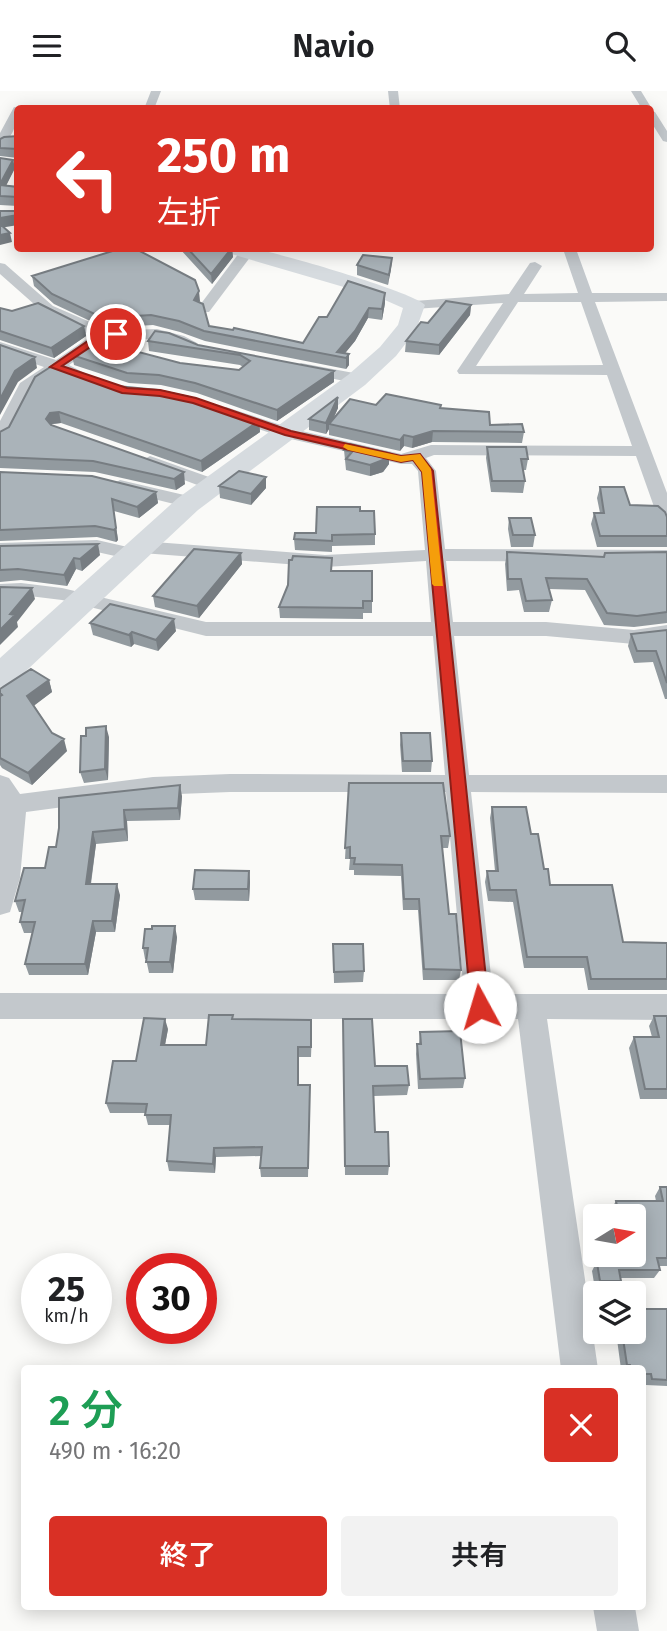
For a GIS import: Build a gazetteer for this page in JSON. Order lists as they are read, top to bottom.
{
  "north": "right",
  "page": {
    "header": "Navio",
    "turn": ["250 m", "左折"],
    "speed": "25 km/h",
    "limit": "30",
    "heading": ["2 分", "490 m · 16:20"],
    "buttons": ["終了", "共有"]
  }
}
